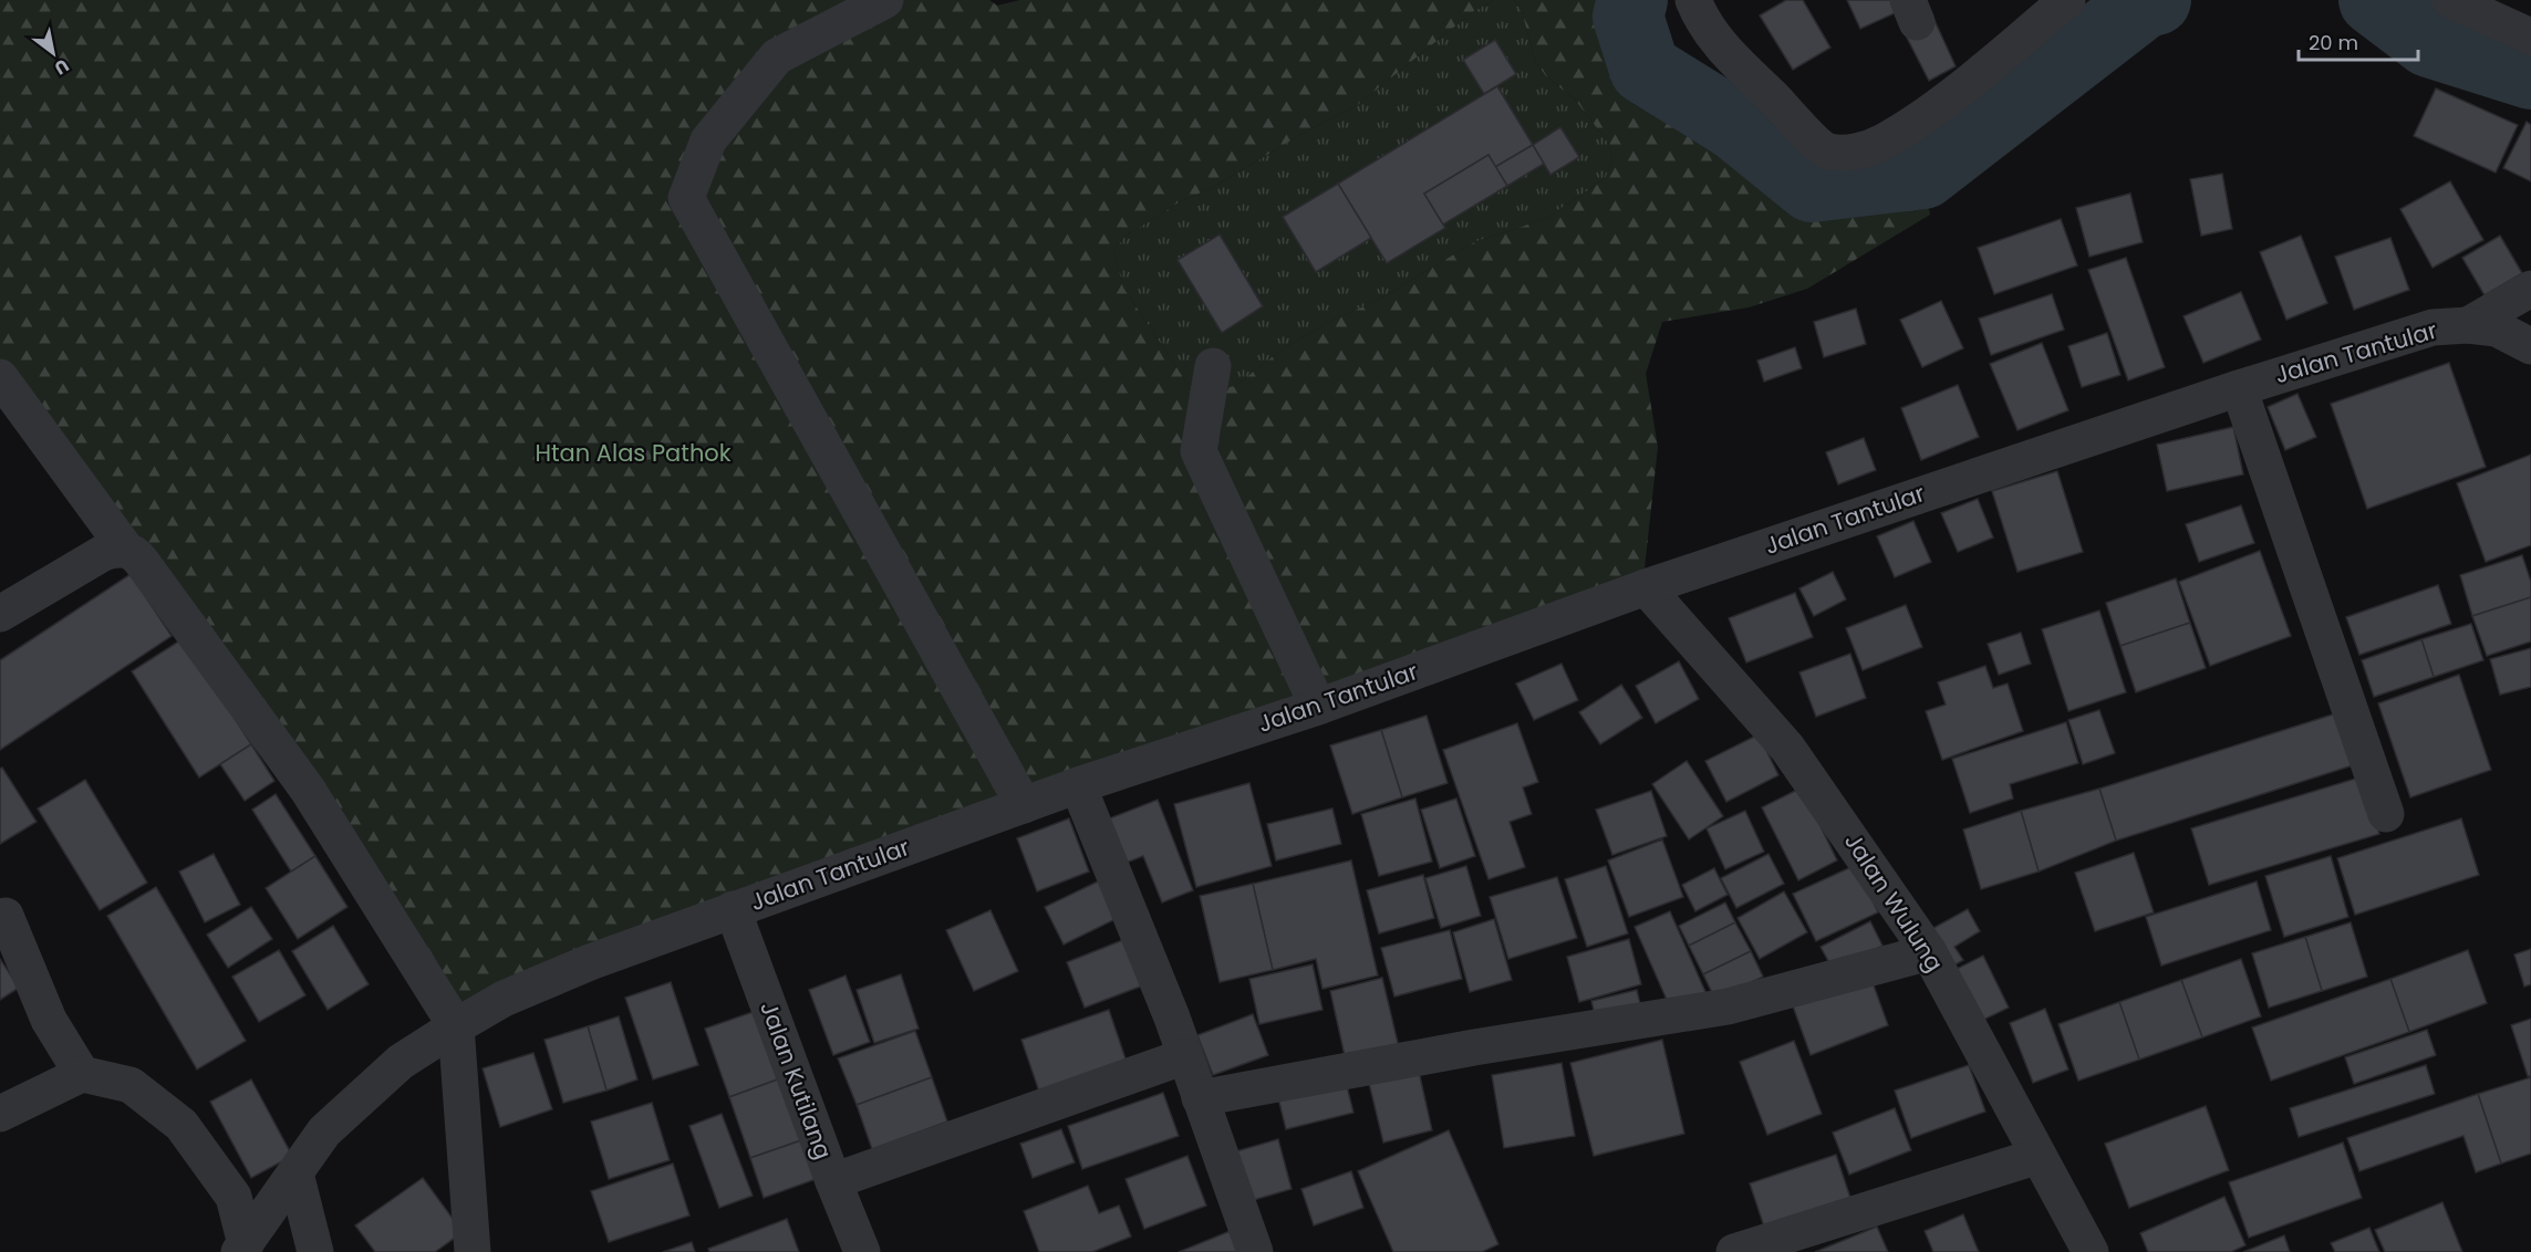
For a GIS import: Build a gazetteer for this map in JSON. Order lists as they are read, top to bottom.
{
  "streets": {
    "street": ["Jalan Tantular", "Jalan Wulung", "Jalan Kutilang"]
  },
  "crossings": [
    ["Jalan Tantular", "Jalan Wulung"],
    ["Jalan Tantular", "Jalan Kutilang"]
  ],
  "parks": ["Htan Alas Pathok"],
  "scale_bar": "20 m",
  "north": "bottom right"
}
